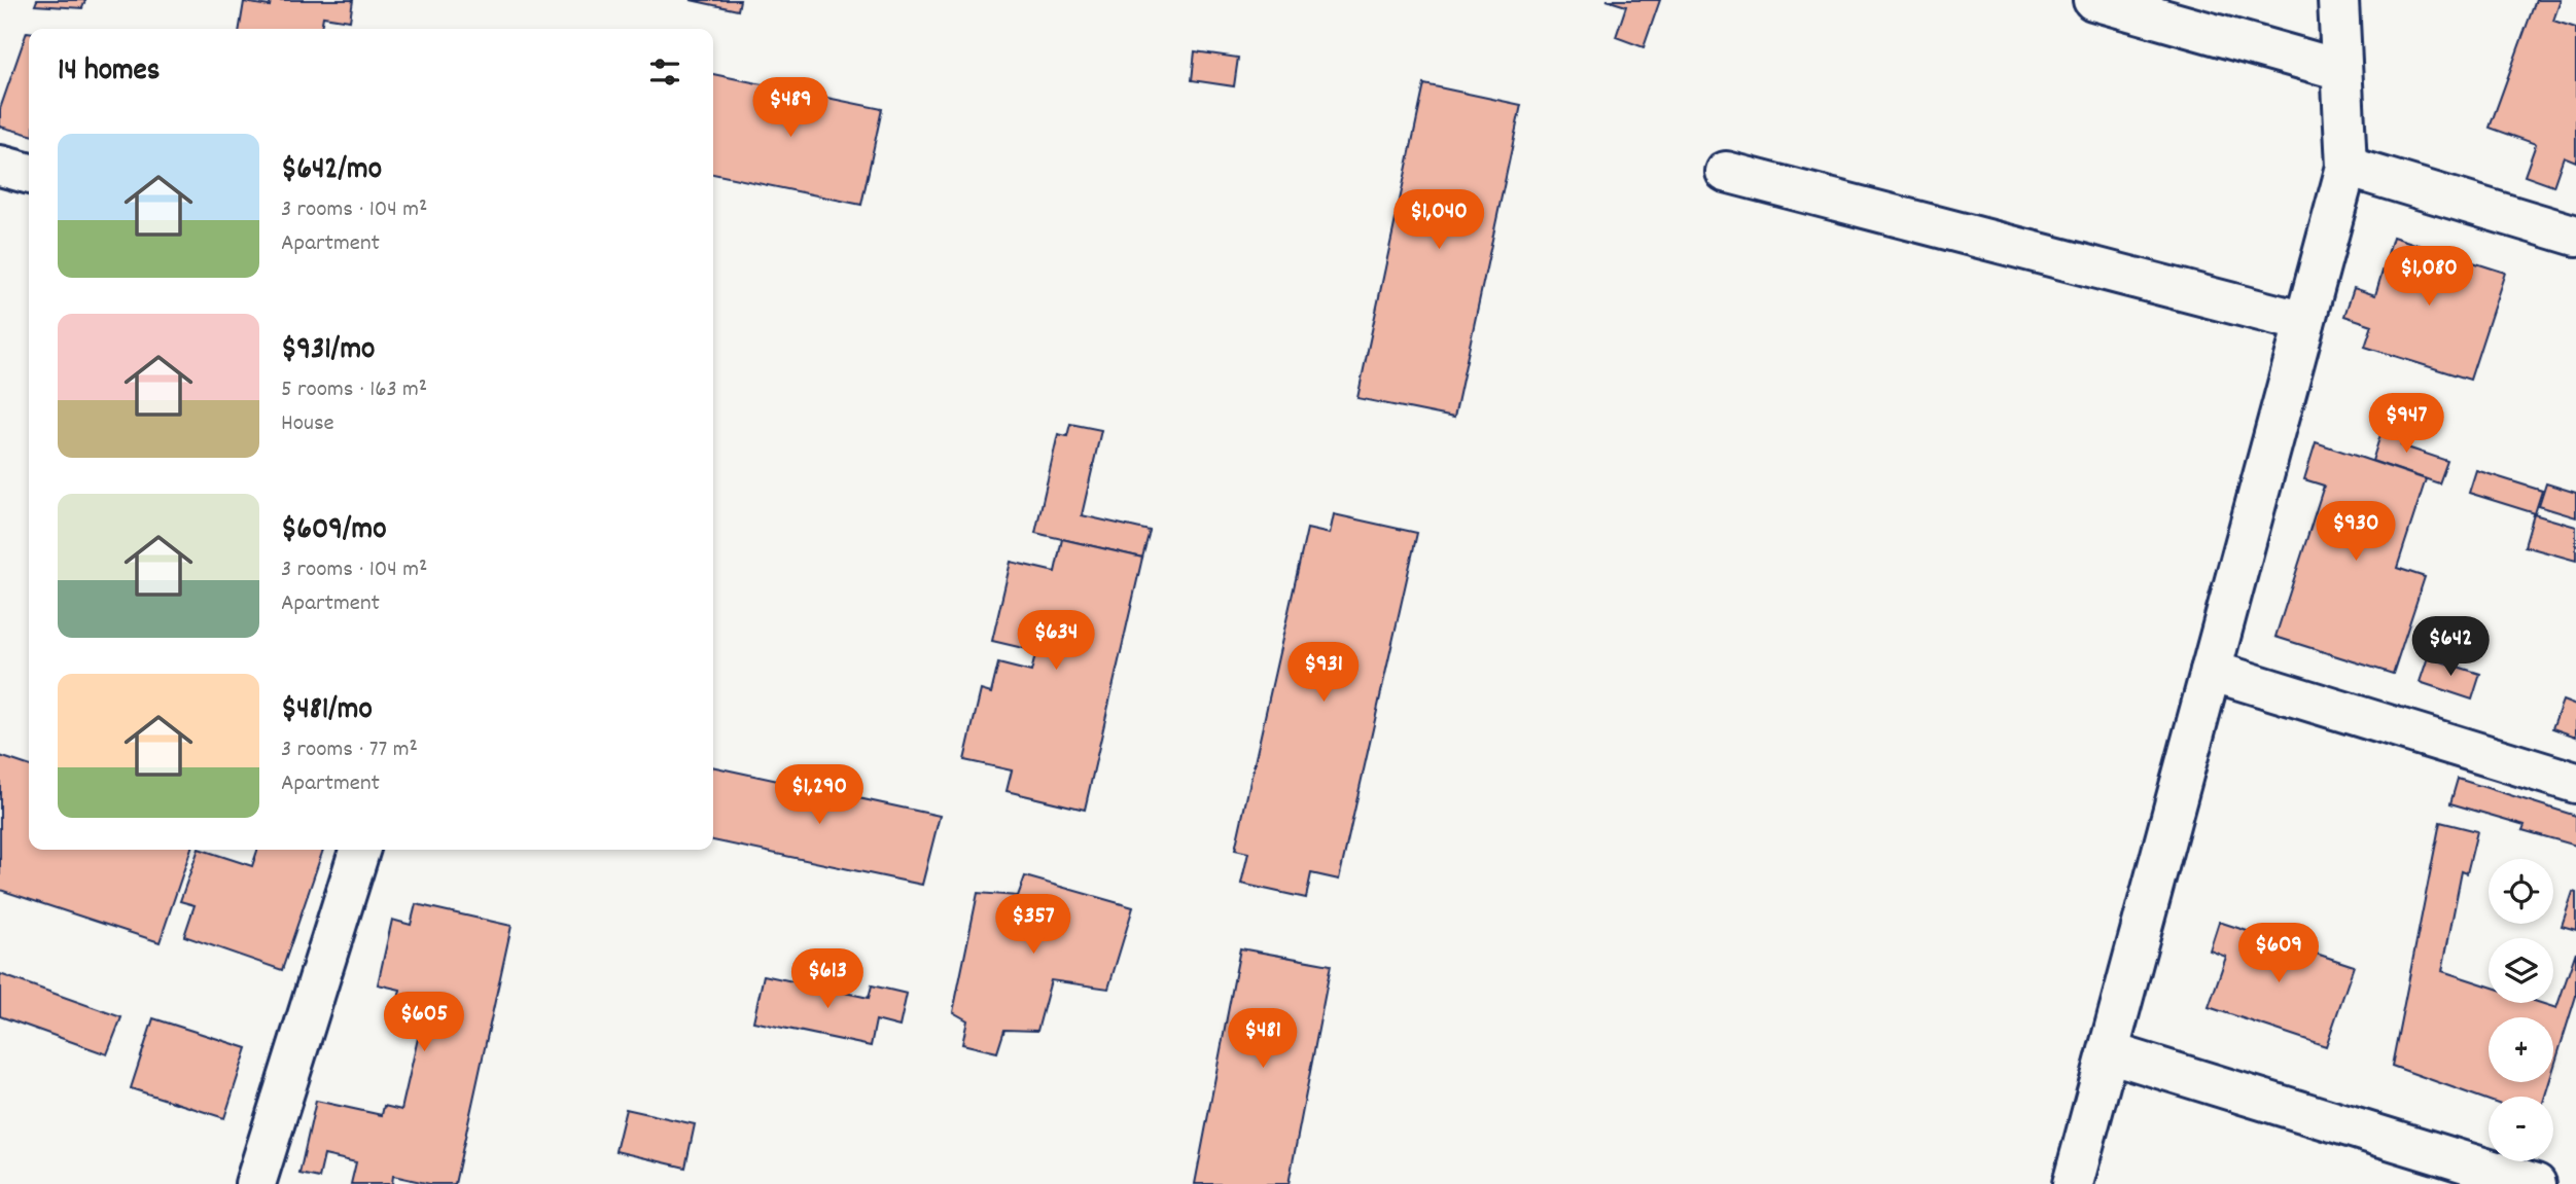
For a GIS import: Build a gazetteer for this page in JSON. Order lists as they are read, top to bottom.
{
  "page": {
    "heading": "14 homes",
    "price": [
      "$489",
      "$1,040",
      "$1,080",
      "$947",
      "$930",
      "$634",
      "$642",
      "$931",
      "$1,290",
      "$357",
      "$609",
      "$613",
      "$605",
      "$481"
    ],
    "list": [
      {
        "name": "$642/mo",
        "note": "3 rooms · 104 m² · Apartment"
      },
      {
        "name": "$931/mo",
        "note": "5 rooms · 163 m² · House"
      },
      {
        "name": "$609/mo",
        "note": "3 rooms · 104 m² · Apartment"
      },
      {
        "name": "$481/mo",
        "note": "3 rooms · 77 m² · Apartment"
      }
    ],
    "map_buttons": ["+", "−"]
  }
}
